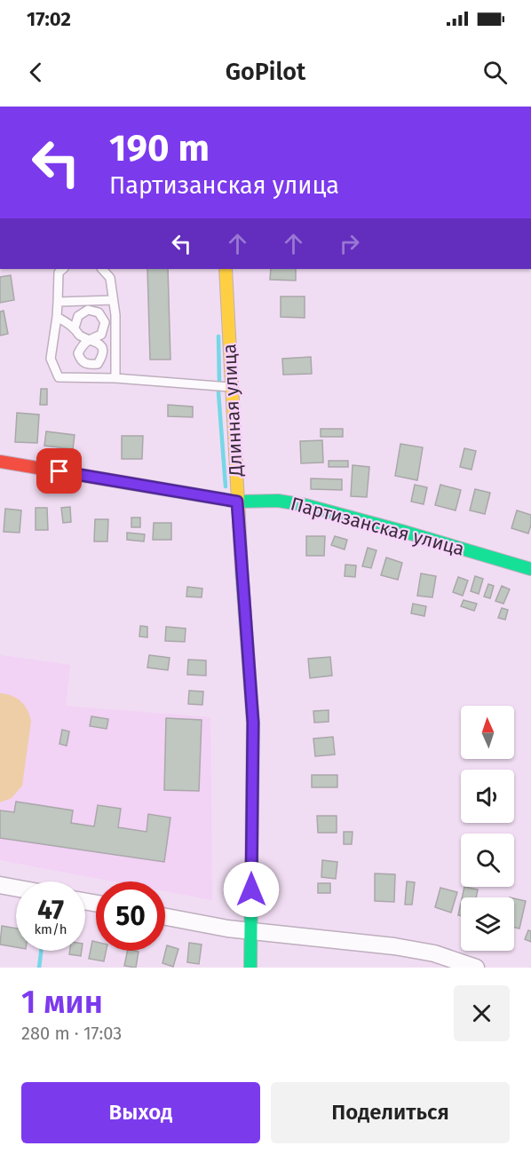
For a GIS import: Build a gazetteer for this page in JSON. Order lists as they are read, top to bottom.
{
  "streets": {
    "main road": ["Длинная улица", "Партизанская улица"]
  },
  "crossings": [
    ["Длинная улица", "Партизанская улица"]
  ],
  "north": "top",
  "page": {
    "status": "17:02",
    "header": "GoPilot",
    "turn": ["190 m", "Партизанская улица"],
    "speed": "47 km/h",
    "limit": "50",
    "heading": ["1 мин", "280 m · 17:03"],
    "buttons": ["Выход", "Поделиться"]
  }
}
